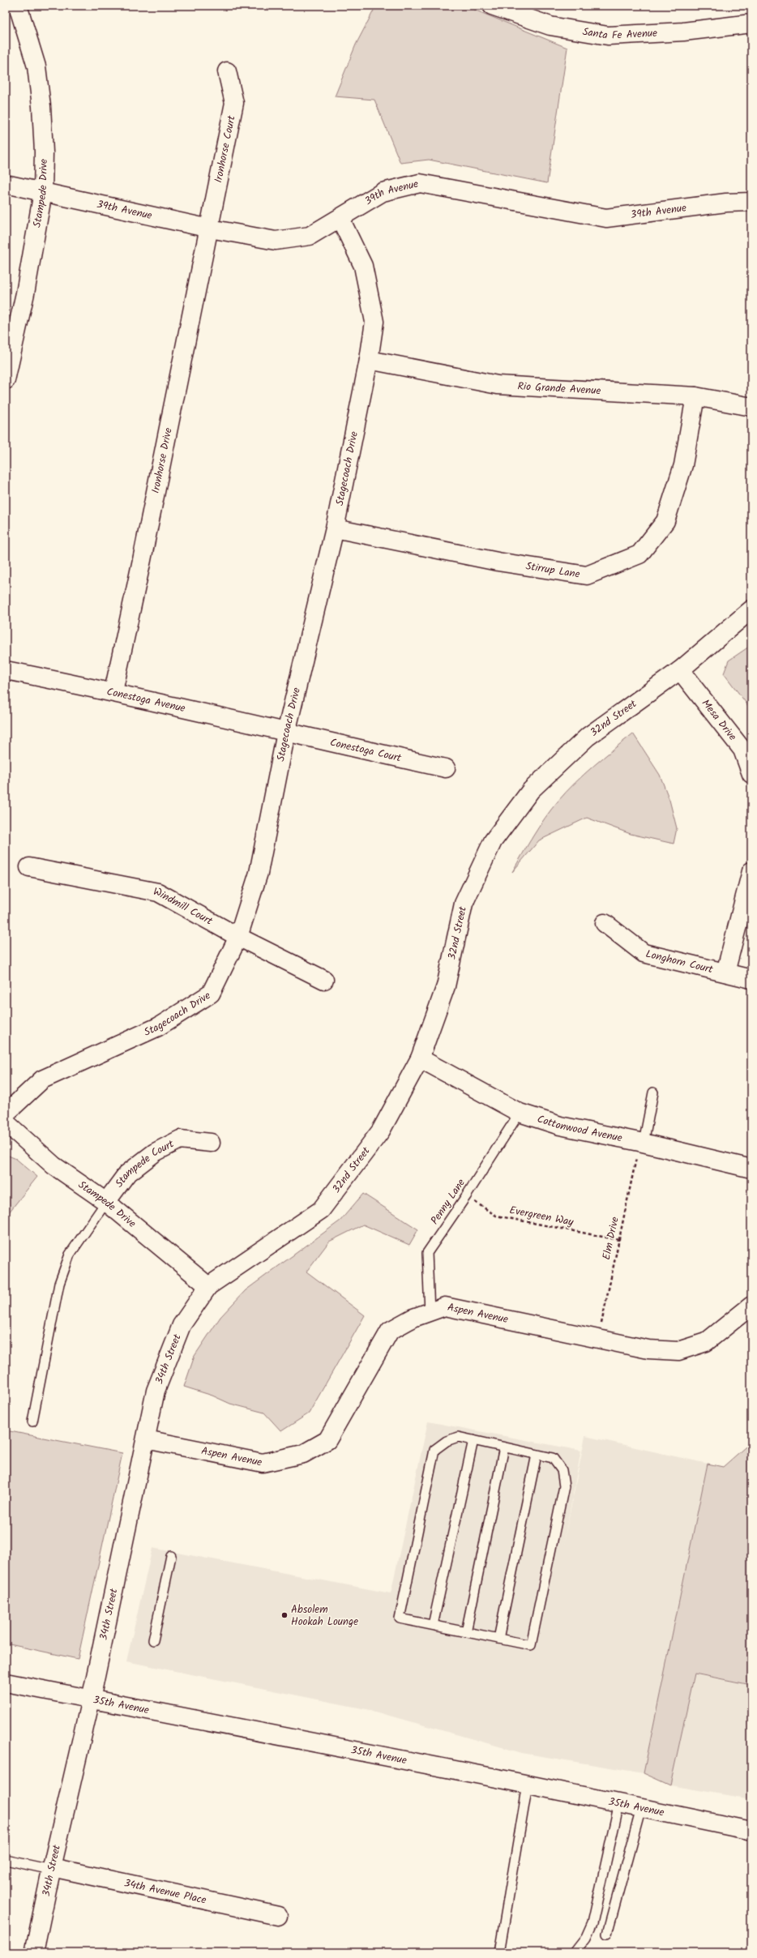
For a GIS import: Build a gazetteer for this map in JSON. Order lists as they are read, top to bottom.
{
  "streets": {
    "street": [
      "Santa Fe Avenue",
      "Ironhorse Court",
      "Stampede Drive",
      "39th Avenue",
      "Rio Grande Avenue",
      "Ironhorse Drive",
      "Stagecoach Drive",
      "Stirrup Lane",
      "Conestoga Avenue",
      "32nd Street",
      "Mesa Drive",
      "Conestoga Court",
      "Windmill Court",
      "Longhorn Court",
      "Cottonwood Avenue",
      "Stampede Court",
      "Aspen Avenue",
      "34th Street",
      "35th Avenue",
      "34th Avenue Place"
    ],
    "lane": ["Penny Lane"],
    "path": ["Evergreen Way", "Elm Drive"]
  },
  "crossings": [
    ["Ironhorse Court", "39th Avenue"],
    ["Ironhorse Court", "Ironhorse Drive"],
    ["Stampede Drive", "39th Avenue"],
    ["Stampede Drive", "32nd Street"],
    ["Stampede Drive", "Stampede Court"],
    ["Stampede Drive", "34th Street"],
    ["39th Avenue", "Ironhorse Drive"],
    ["39th Avenue", "Stagecoach Drive"],
    ["Rio Grande Avenue", "Stagecoach Drive"],
    ["Rio Grande Avenue", "Stirrup Lane"],
    ["Ironhorse Drive", "Conestoga Avenue"],
    ["Stagecoach Drive", "Stirrup Lane"],
    ["Stagecoach Drive", "Conestoga Avenue"],
    ["Stagecoach Drive", "Conestoga Court"],
    ["Stagecoach Drive", "Windmill Court"],
    ["Conestoga Avenue", "Conestoga Court"],
    ["32nd Street", "Mesa Drive"],
    ["32nd Street", "Cottonwood Avenue"],
    ["32nd Street", "34th Street"],
    ["Cottonwood Avenue", "Penny Lane"],
    ["Cottonwood Avenue", "Elm Drive"],
    ["Penny Lane", "Evergreen Way"],
    ["Penny Lane", "Aspen Avenue"],
    ["Evergreen Way", "Elm Drive"],
    ["Elm Drive", "Aspen Avenue"],
    ["Aspen Avenue", "34th Street"],
    ["34th Street", "35th Avenue"],
    ["34th Street", "34th Avenue Place"]
  ],
  "places": ["Absolem Hookah Lounge"]
}
